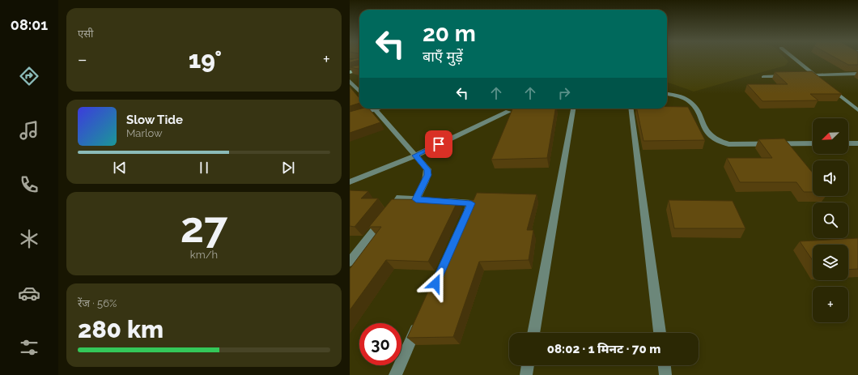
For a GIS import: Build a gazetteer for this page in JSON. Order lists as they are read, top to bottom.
{
  "north": "bottom left",
  "page": {
    "tabs": "08:01",
    "tile": [
      "एसी",
      ["27", "km/h"],
      ["रेंज · 56%", "280 km"]
    ],
    "turn": ["20 m", "बाएँ मुड़ें"],
    "heat": ["−", "19°", "+"],
    "song": ["Slow Tide", "Marlow"],
    "map_buttons": "+",
    "limit": "30",
    "trip": "08:02 · 1 मिनट · 70 m"
  }
}
